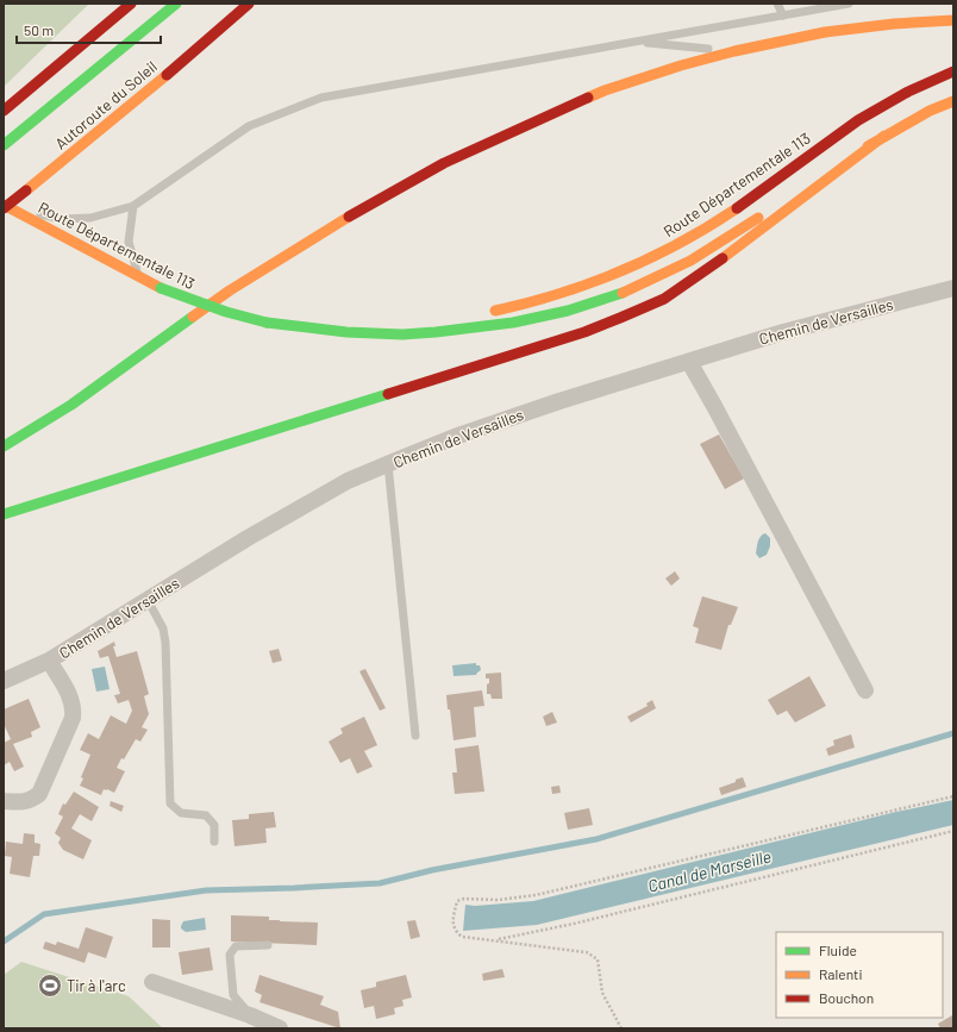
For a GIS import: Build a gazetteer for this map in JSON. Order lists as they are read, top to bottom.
{
  "streets": {
    "main road": ["Autoroute du Soleil", "Route Départementale 113"],
    "street": ["Chemin de Versailles"]
  },
  "water": ["Canal de Marseille"],
  "places": {
    "sports": ["Tir à l'arc"]
  },
  "legend": ["Fluide", "Ralenti", "Bouchon"],
  "scale_bar": "50 m"
}
